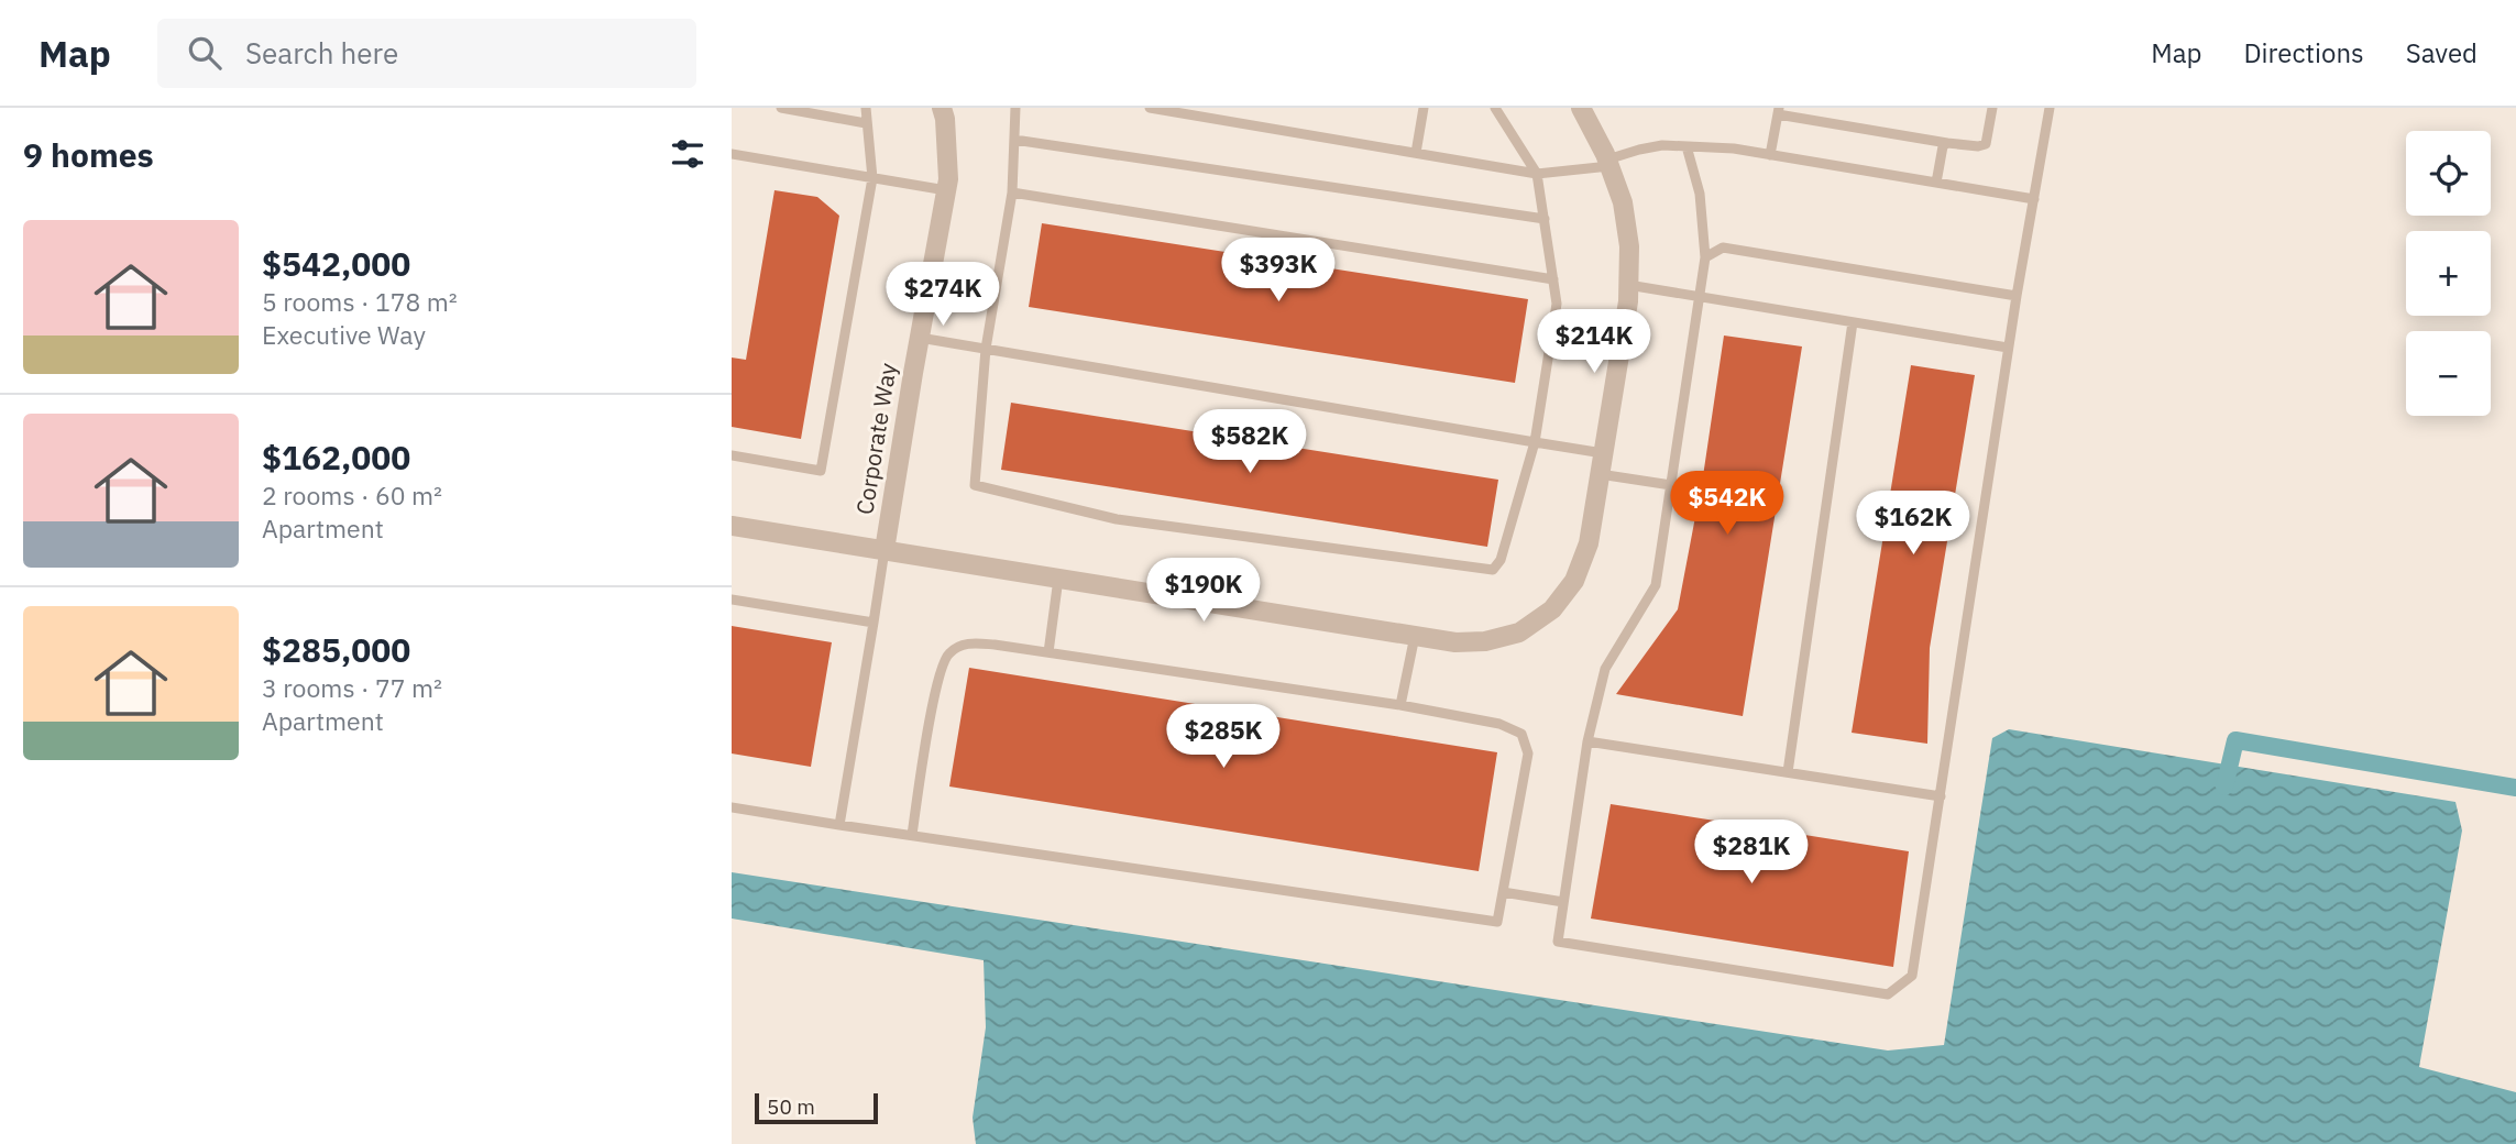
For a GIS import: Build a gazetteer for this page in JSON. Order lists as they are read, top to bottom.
{
  "streets": {
    "street": ["Corporate Way"]
  },
  "scale_bar": "50 m",
  "page": {
    "header": "Map",
    "search": "Search here",
    "nav": ["Map", "Directions", "Saved"],
    "heading": "9 homes",
    "map_buttons": ["+", "−"],
    "list": [
      {
        "name": "$542,000",
        "note": "5 rooms · 178 m² · Executive Way"
      },
      {
        "name": "$162,000",
        "note": "2 rooms · 60 m² · Apartment"
      },
      {
        "name": "$285,000",
        "note": "3 rooms · 77 m² · Apartment"
      }
    ],
    "price": [
      "$393K",
      "$274K",
      "$214K",
      "$582K",
      "$542K",
      "$162K",
      "$190K",
      "$285K",
      "$281K"
    ],
    "scale": "50 m"
  }
}
